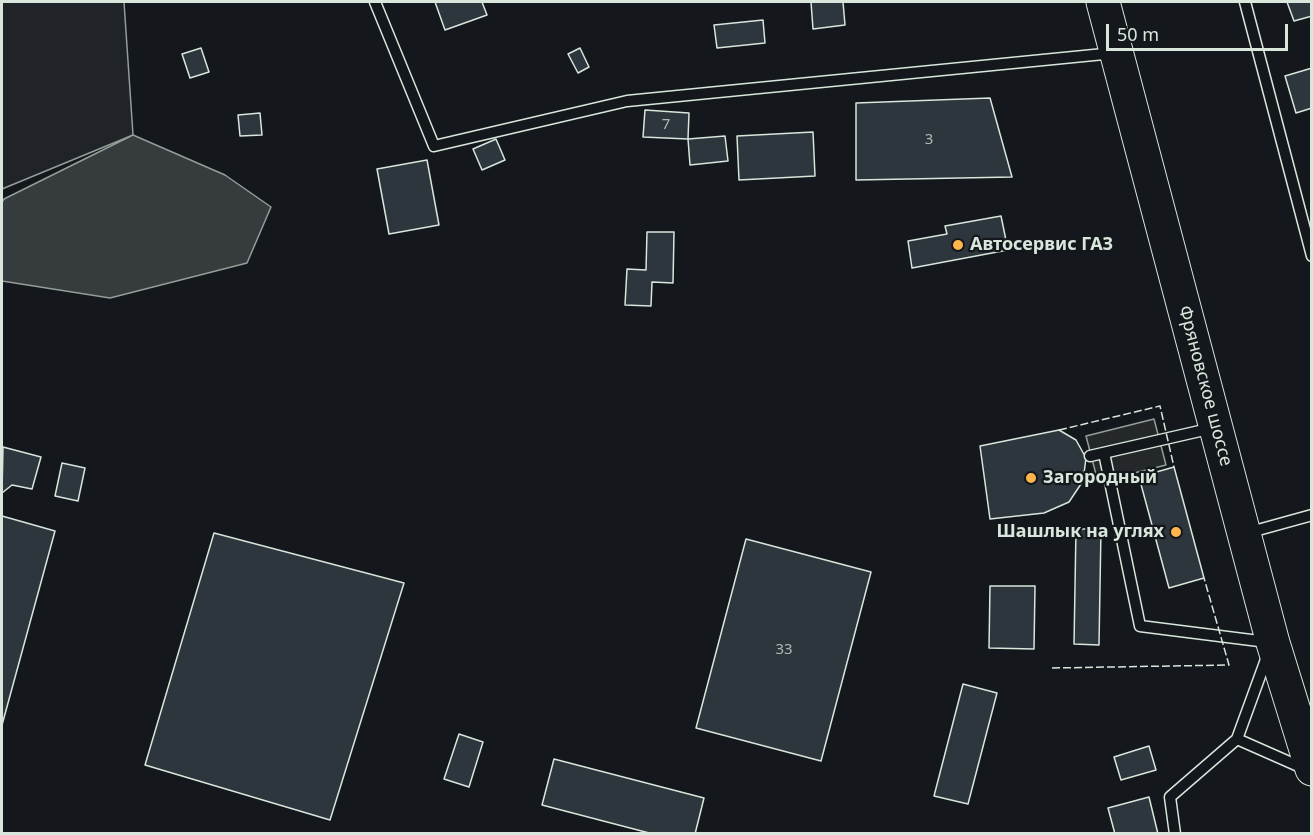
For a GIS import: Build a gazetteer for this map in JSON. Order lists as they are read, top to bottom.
{
  "streets": {
    "main road": ["Фряновское шоссе"]
  },
  "places": ["Автосервис ГАЗ", "Загородный", "Шашлык на углях"],
  "house_numbers": ["7", "3", "33"],
  "scale_bar": "50 m"
}
